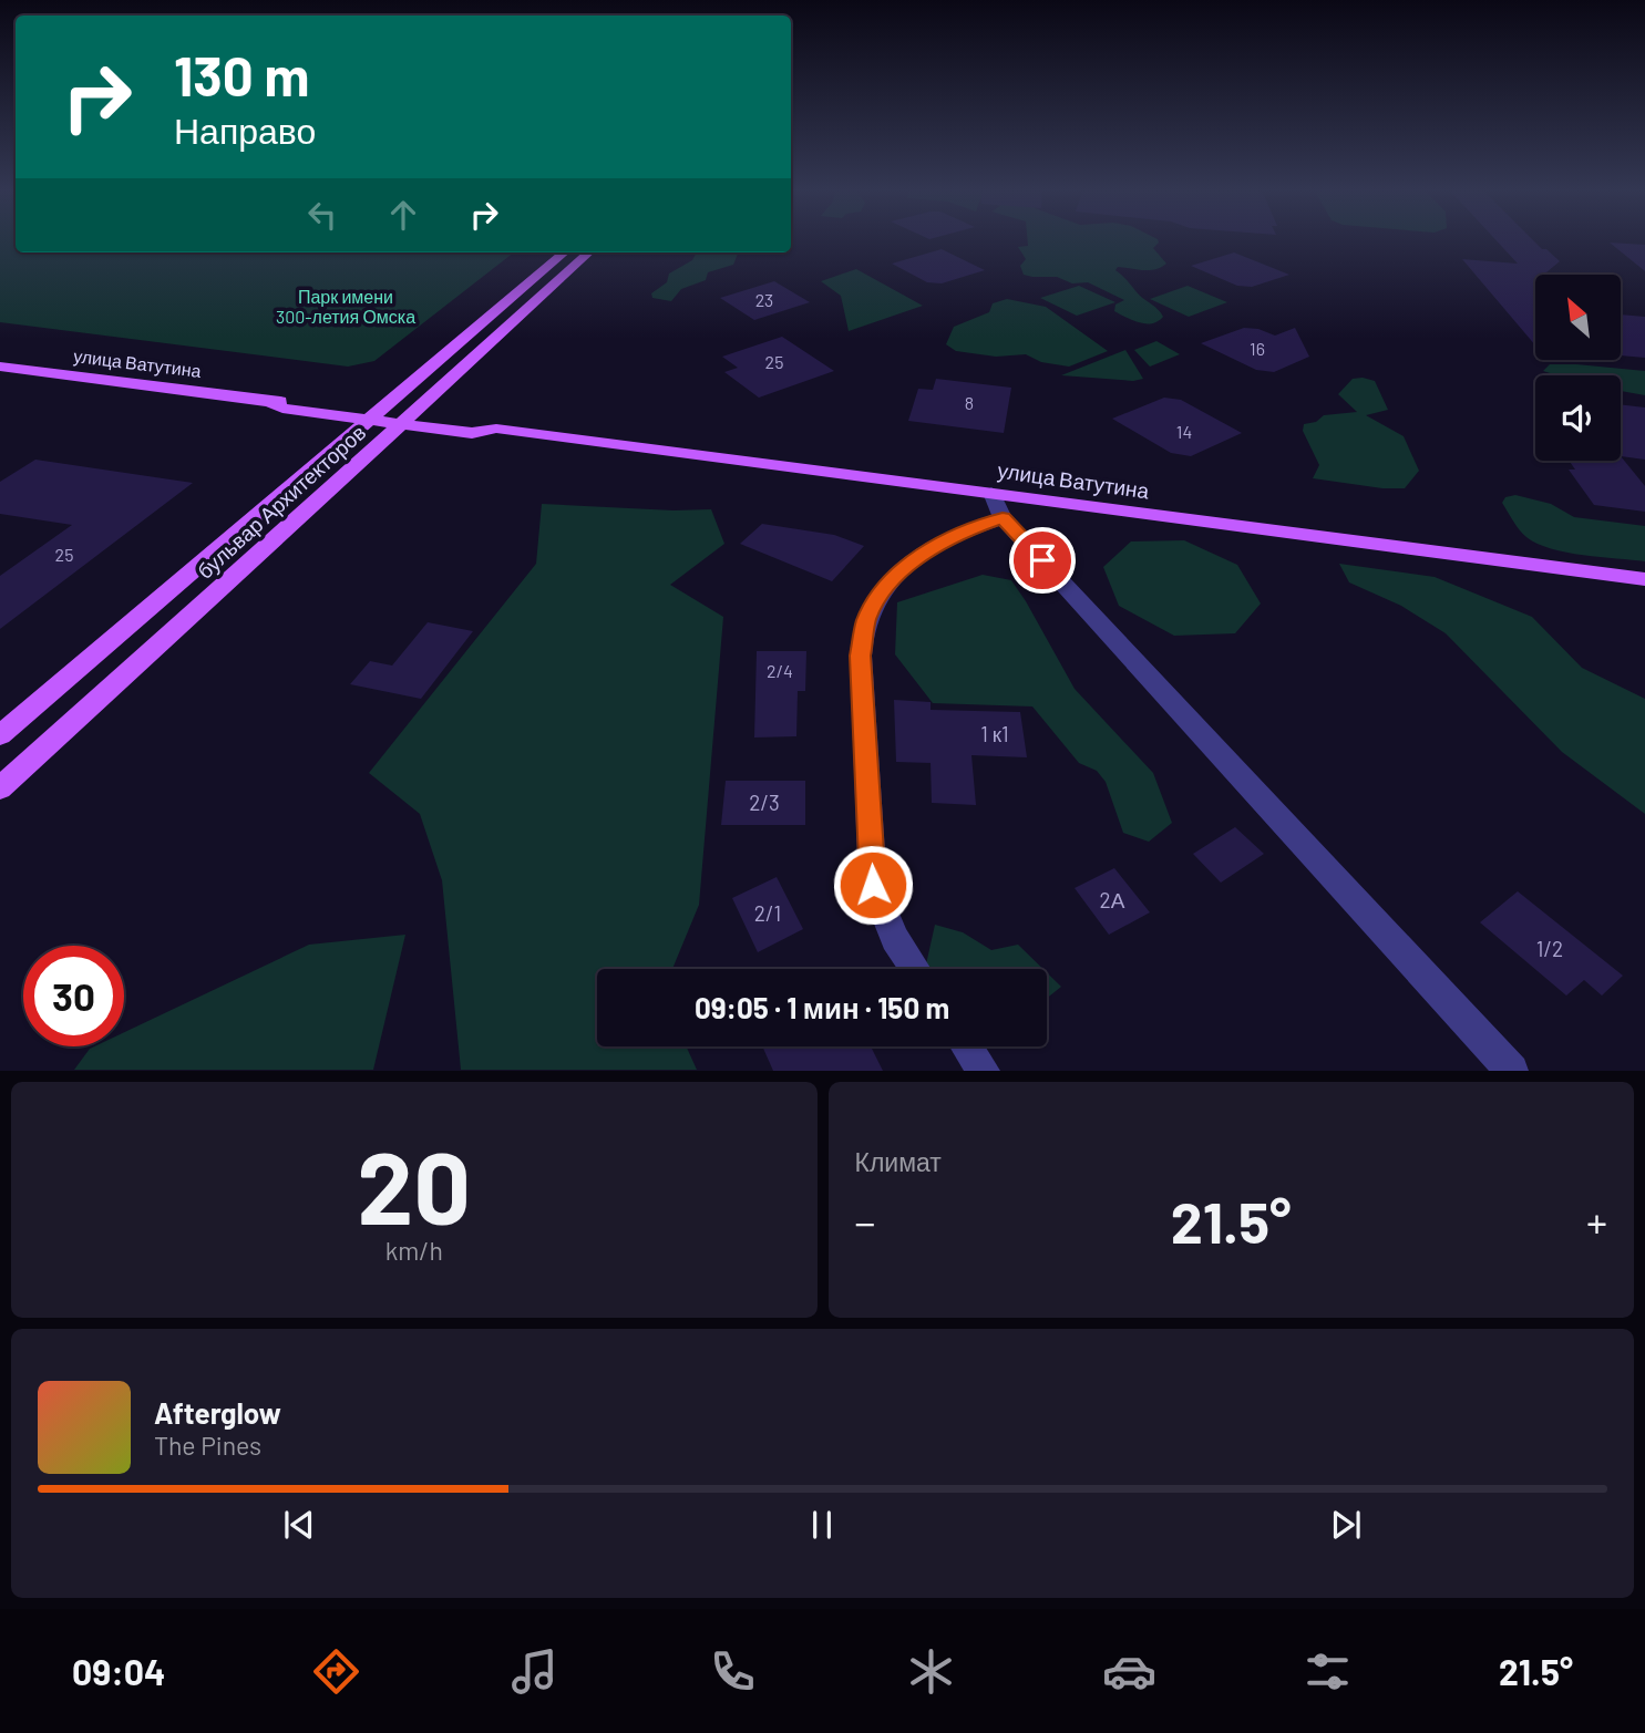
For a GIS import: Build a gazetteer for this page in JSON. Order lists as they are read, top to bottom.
{
  "streets": {
    "main road": ["улица Ватутина", "бульвар Архитекторов"]
  },
  "crossings": [
    ["улица Ватутина", "бульвар Архитекторов"]
  ],
  "parks": ["Парк имени 300-летия Омска"],
  "house_numbers": [
    "23",
    "16",
    "25",
    "8",
    "14",
    "25",
    "2/4",
    "1 к1",
    "2/3",
    "2А",
    "2/1",
    "1/2"
  ],
  "north": "top left",
  "page": {
    "turn": ["130 m", "Направо"],
    "limit": "30",
    "trip": "09:05 · 1 мин · 150 m",
    "tile": [
      ["20", "km/h"],
      "Климат"
    ],
    "heat": ["−", "21.5°", "+"],
    "song": ["Afterglow", "The Pines"],
    "tabs": ["09:04", "21.5°"]
  }
}
